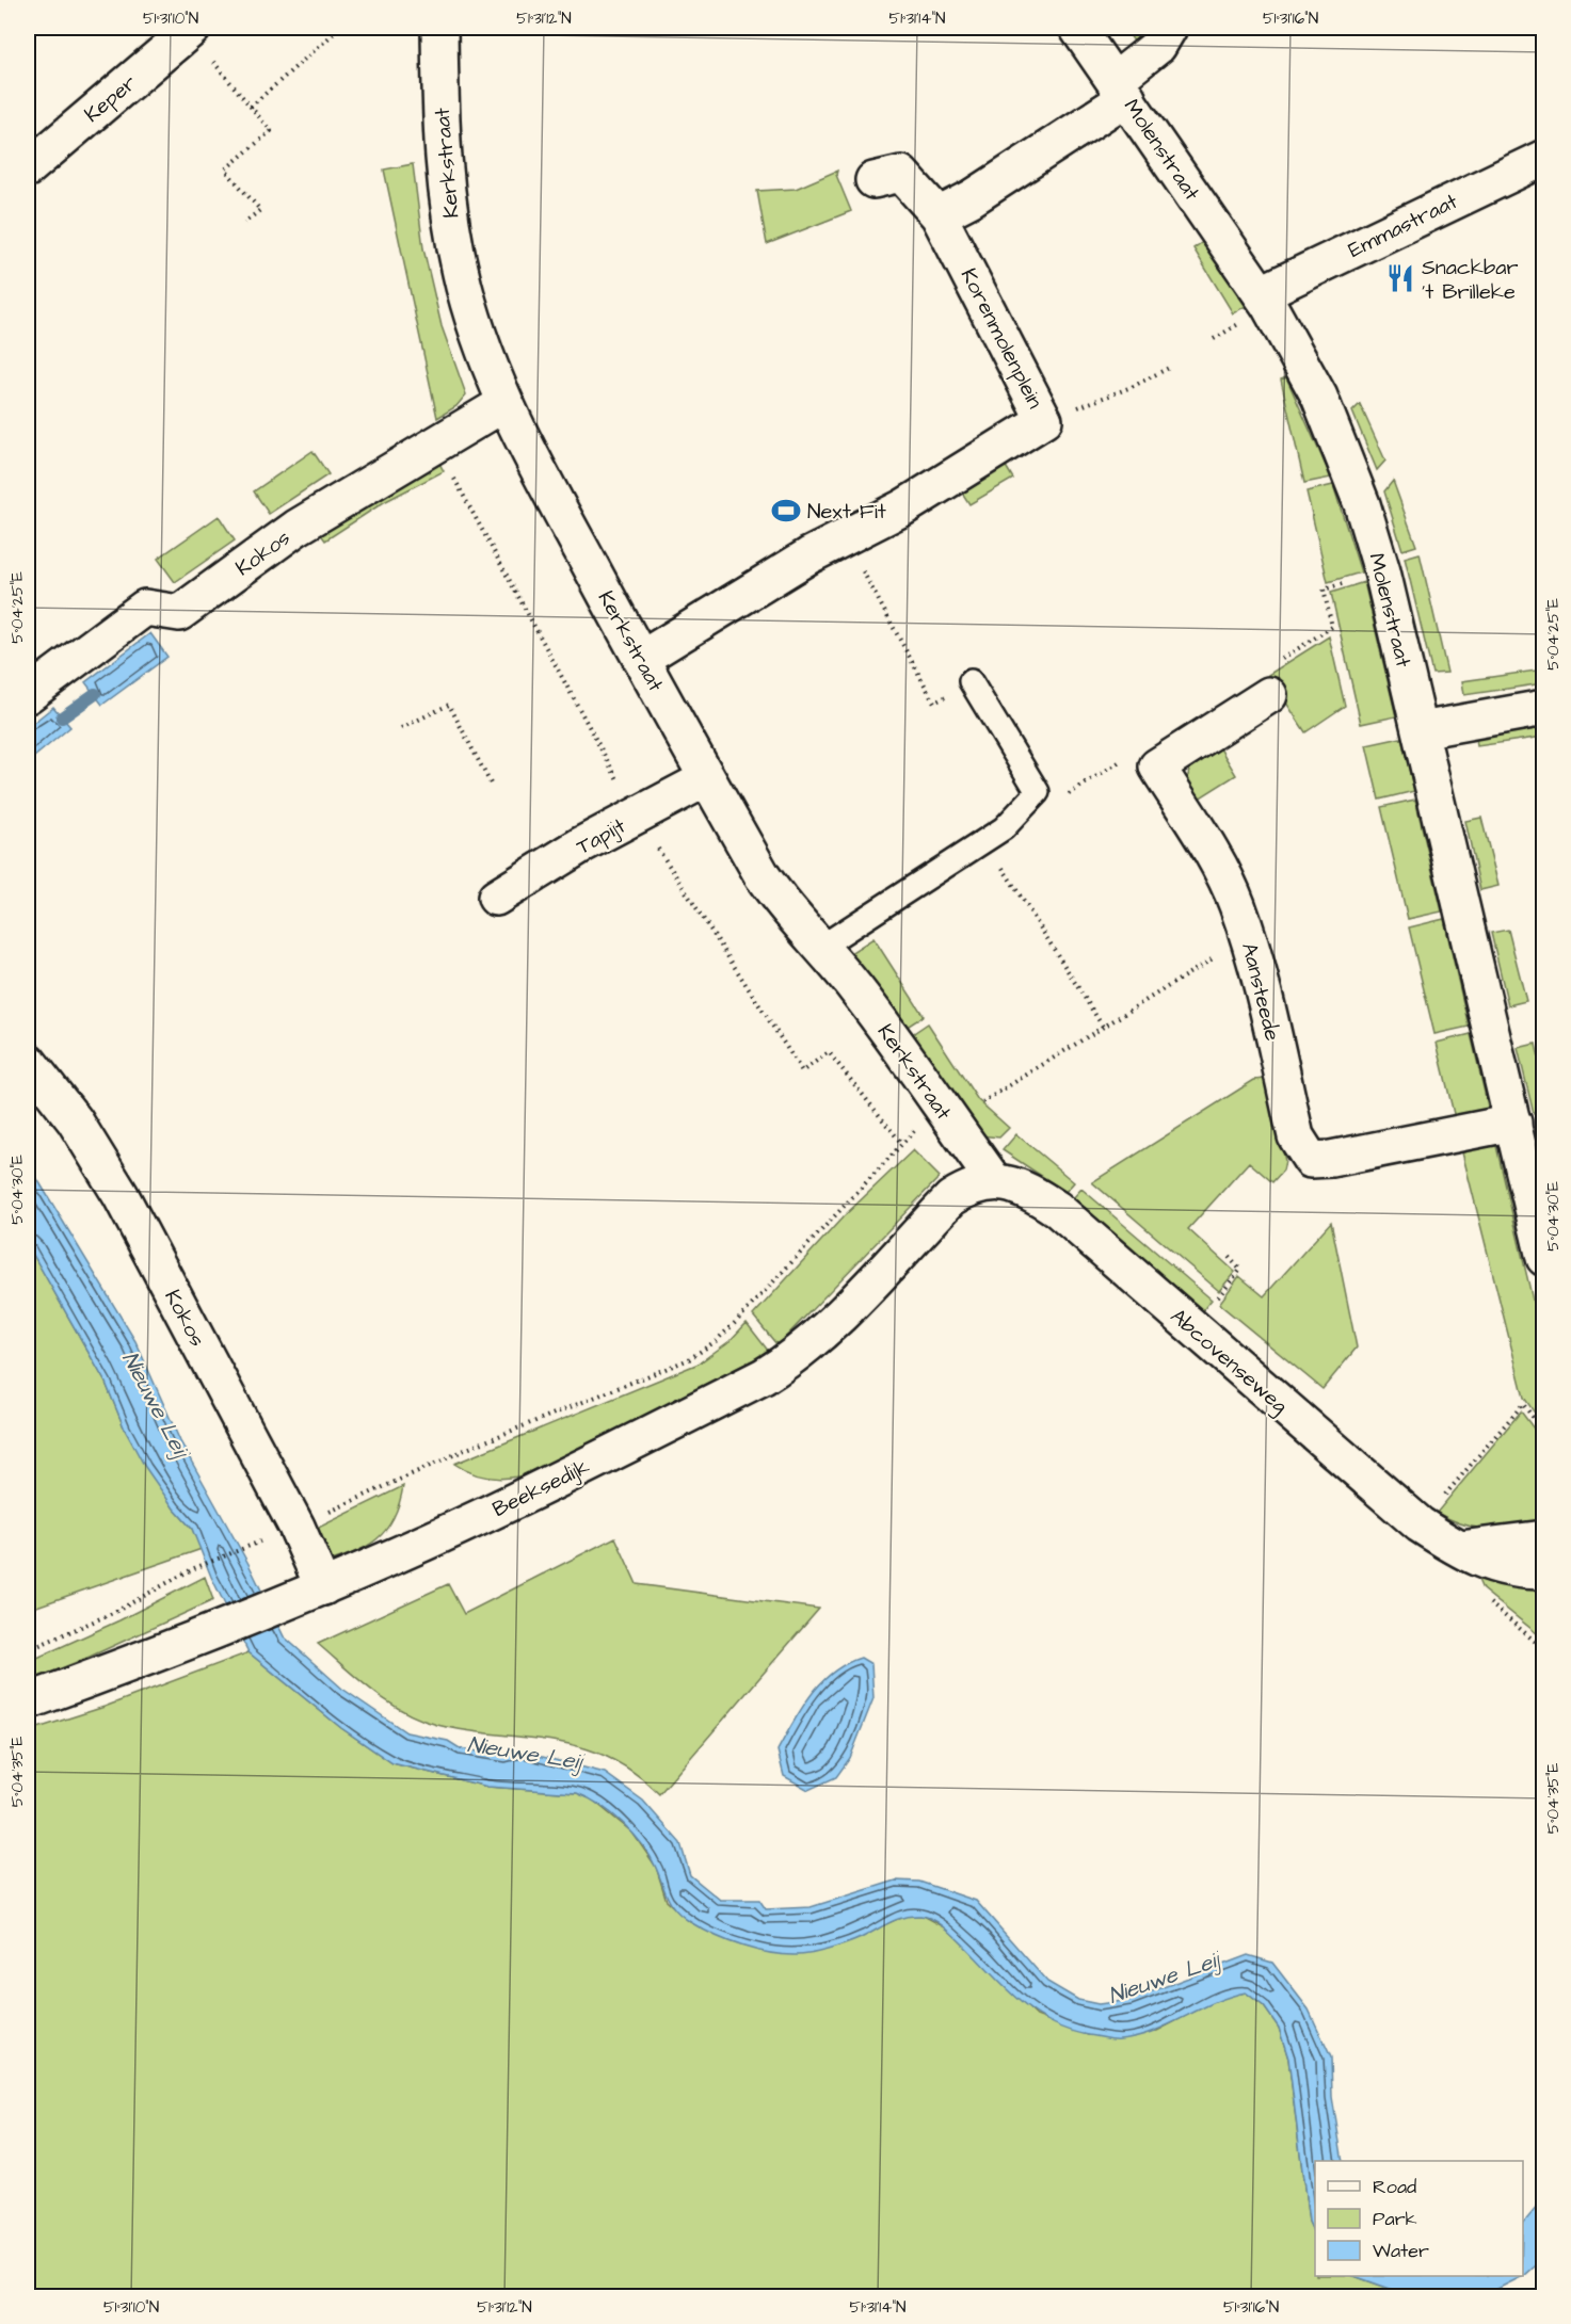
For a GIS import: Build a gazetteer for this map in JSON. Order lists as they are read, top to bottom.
{
  "streets": {
    "street": [
      "Keper",
      "Molenstraat",
      "Kerkstraat",
      "Emmastraat",
      "Korenmolenplein",
      "Kokos",
      "Tapijt",
      "Aansteede",
      "Abcovenseweg",
      "Beeksedijk"
    ]
  },
  "crossings": [
    ["Molenstraat", "Emmastraat"],
    ["Molenstraat", "Aansteede"],
    ["Kerkstraat", "Korenmolenplein"],
    ["Kerkstraat", "Kokos"],
    ["Kerkstraat", "Tapijt"],
    ["Kerkstraat", "Abcovenseweg"],
    ["Kerkstraat", "Beeksedijk"],
    ["Kokos", "Beeksedijk"],
    ["Abcovenseweg", "Beeksedijk"]
  ],
  "water": ["Nieuwe Leij"],
  "places": {
    "restaurant": ["Snackbar 't Brilleke"],
    "sports": ["Next Fit"]
  },
  "legend": ["Road", "Park", "Water"],
  "coordinates": [
    "51°31'10\"N",
    "51°31'12\"N",
    "51°31'14\"N",
    "51°31'16\"N",
    "5°04'25\"E",
    "5°04'30\"E",
    "5°04'35\"E"
  ]
}
